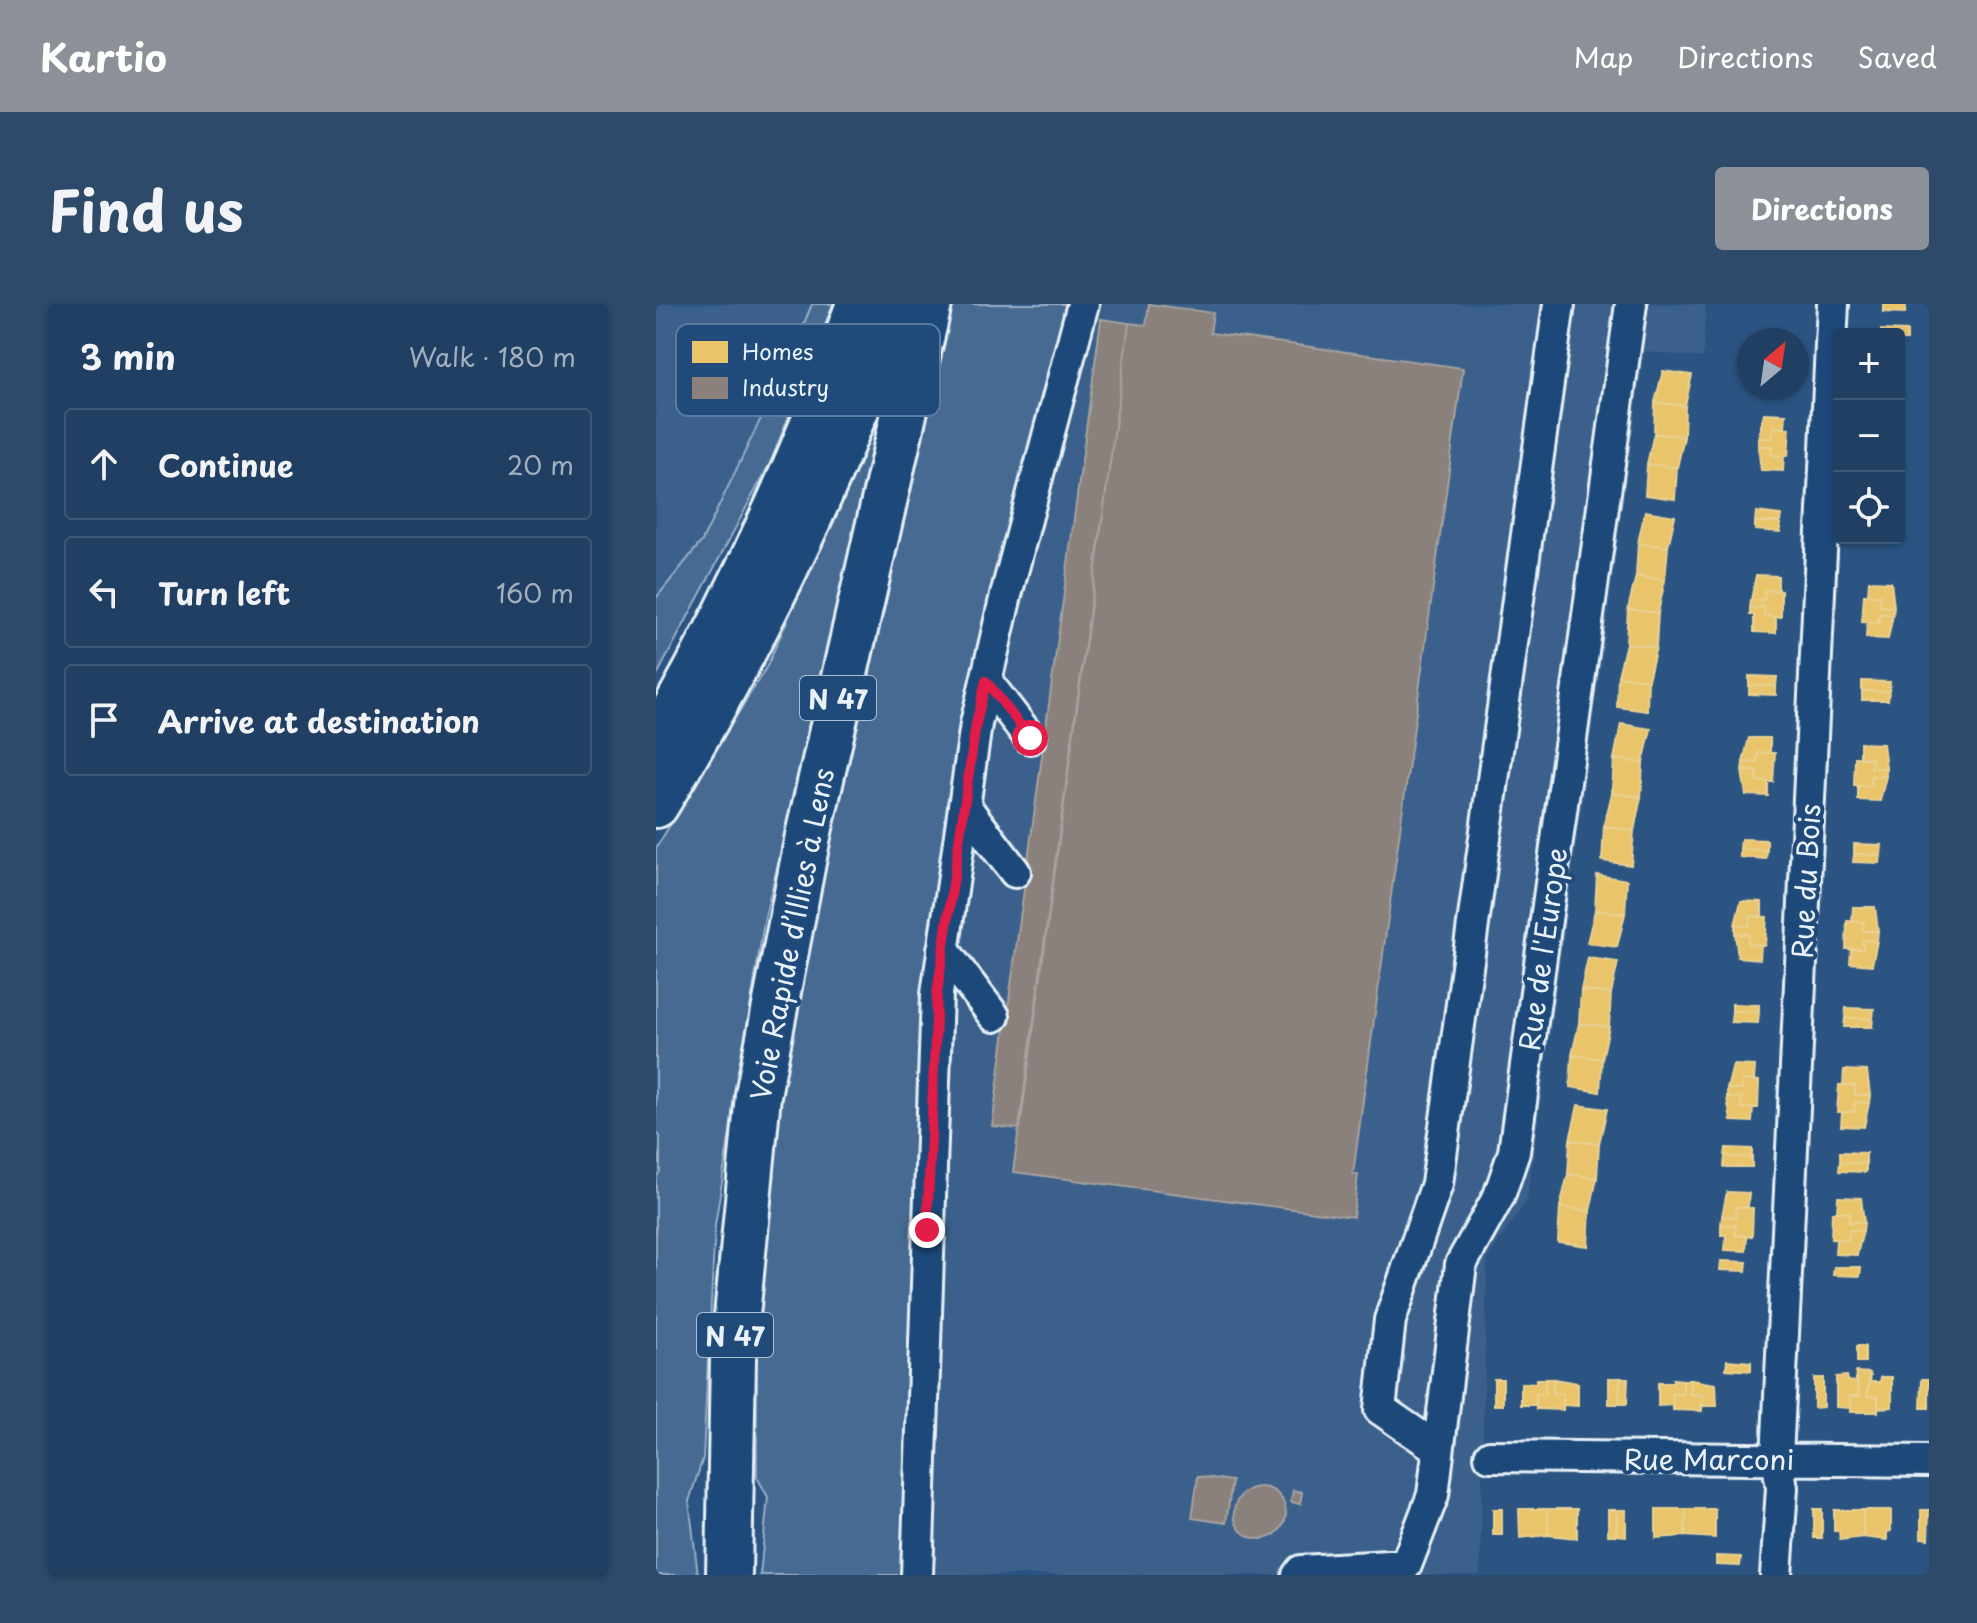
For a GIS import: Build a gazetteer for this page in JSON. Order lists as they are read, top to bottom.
{
  "streets": {
    "highway": ["N 47", "Voie Rapide d’Illies à Lens"],
    "street": ["Rue du Bois", "Rue de l'Europe", "Rue Marconi"]
  },
  "crossings": [
    ["Rue du Bois", "Rue Marconi"]
  ],
  "legend": ["Homes", "Industry"],
  "north": "top right",
  "page": {
    "header": "Kartio",
    "nav": ["Map", "Directions", "Saved"],
    "title": "Find us",
    "buttons": "Directions",
    "heading": ["3 min", "Walk · 180 m"],
    "map_buttons": ["+", "−"],
    "list": [
      ["Continue", "20 m"],
      ["Turn left", "160 m"],
      "Arrive at destination"
    ]
  }
}
